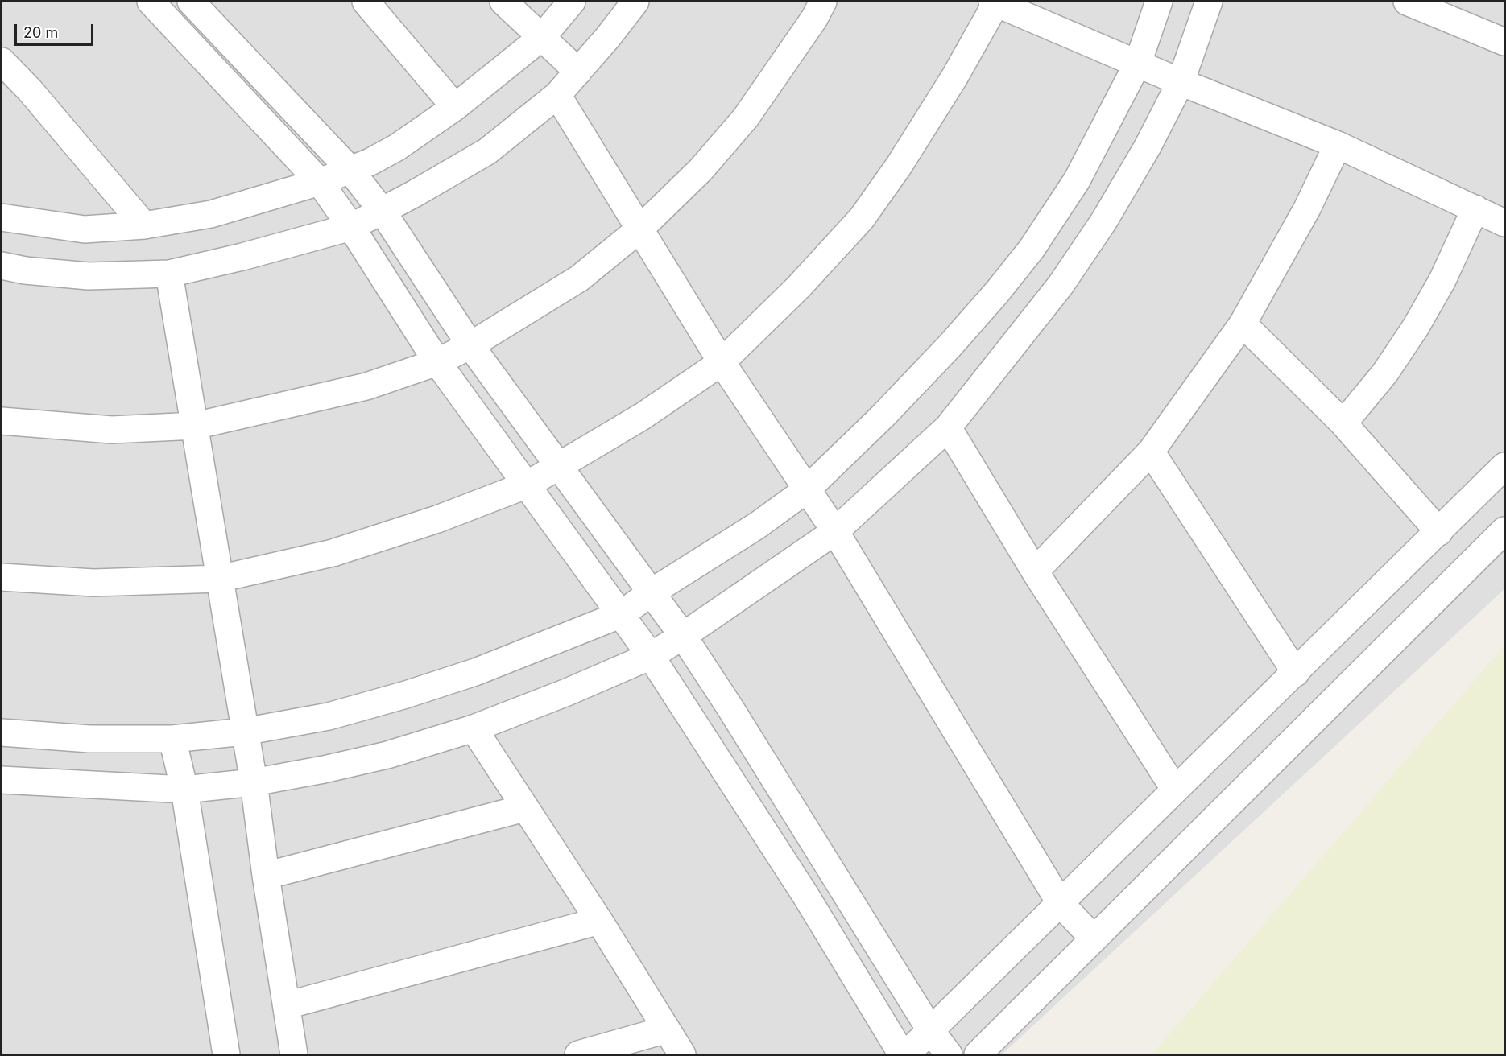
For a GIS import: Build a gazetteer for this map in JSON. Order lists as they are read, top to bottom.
{
  "scale_bar": "20 m"
}
